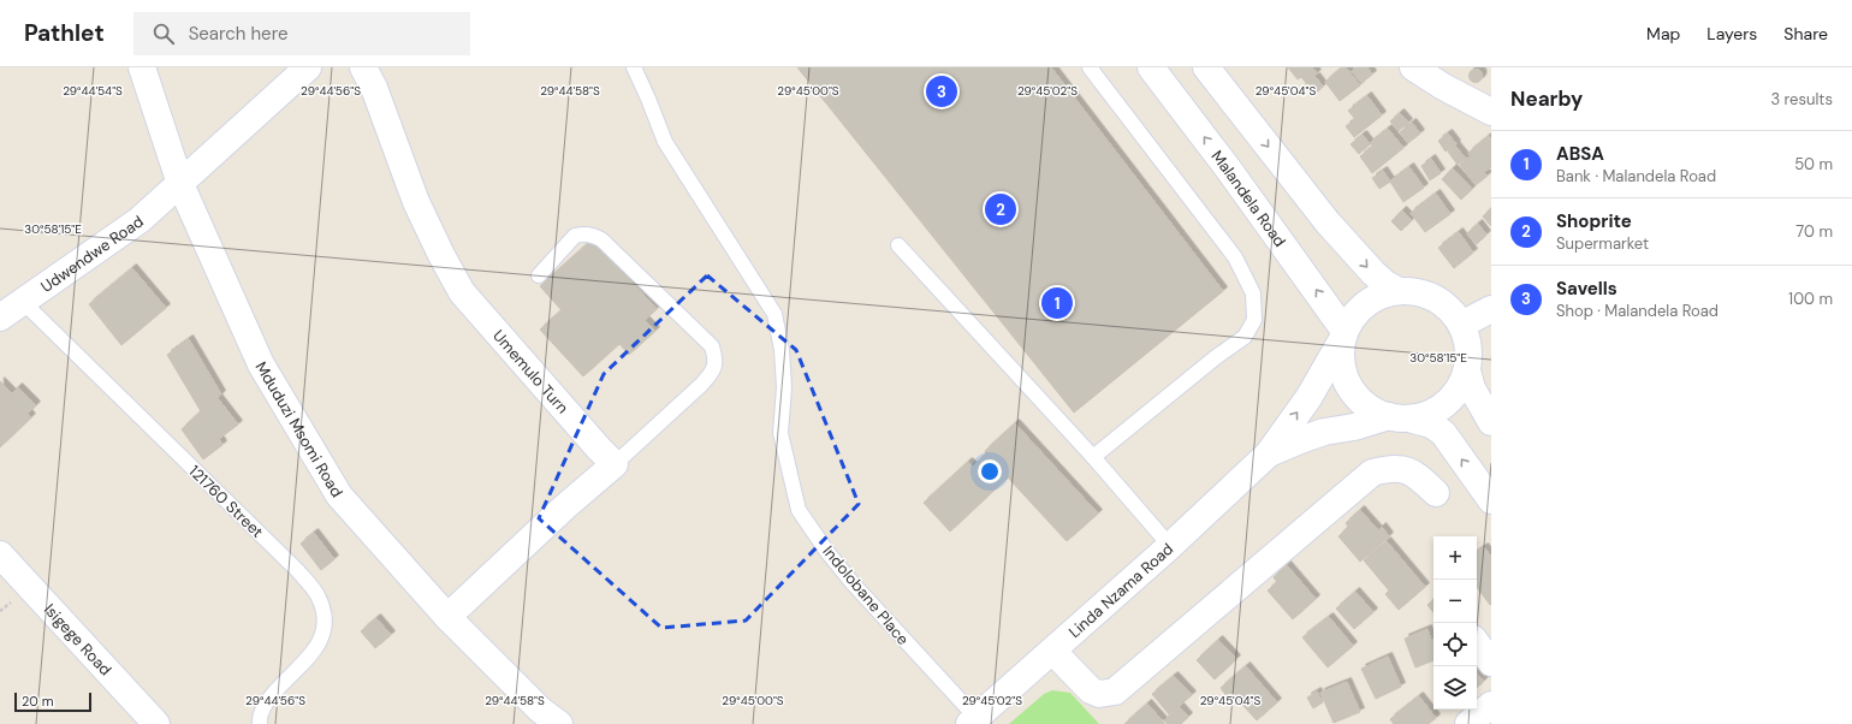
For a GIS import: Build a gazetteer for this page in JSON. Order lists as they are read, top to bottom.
{
  "streets": {
    "street": [
      "Malandela Road",
      "Udwendwe Road",
      "Umemulo Turn",
      "Mduduzi Msomi Road",
      "Linda Nzama Road",
      "Isigege Road"
    ],
    "lane": ["121760 Street", "Indolobane Place"]
  },
  "crossings": [
    ["Malandela Road", "Linda Nzama Road"],
    ["Udwendwe Road", "Mduduzi Msomi Road"],
    ["Udwendwe Road", "121760 Street"],
    ["Linda Nzama Road", "Indolobane Place"]
  ],
  "scale_bar": "20 m",
  "page": {
    "header": "Pathlet",
    "search": "Search here",
    "nav": ["Map", "Layers", "Share"],
    "heading": ["Nearby", "3 results"],
    "pins": ["3", "2", "1"],
    "list": [
      {
        "mark": "1",
        "name": "ABSA",
        "note": "Bank · Malandela Road",
        "value": "50 m"
      },
      {
        "mark": "2",
        "name": "Shoprite",
        "note": "Supermarket",
        "value": "70 m"
      },
      {
        "mark": "3",
        "name": "Savells",
        "note": "Shop · Malandela Road",
        "value": "100 m"
      }
    ],
    "map_buttons": ["+", "−"],
    "scale": "20 m"
  },
  "coordinates": [
    "29°44'54\"S",
    "29°44'56\"S",
    "29°44'58\"S",
    "29°45'00\"S",
    "29°45'02\"S",
    "29°45'04\"S",
    "30°58'15\"E"
  ]
}
